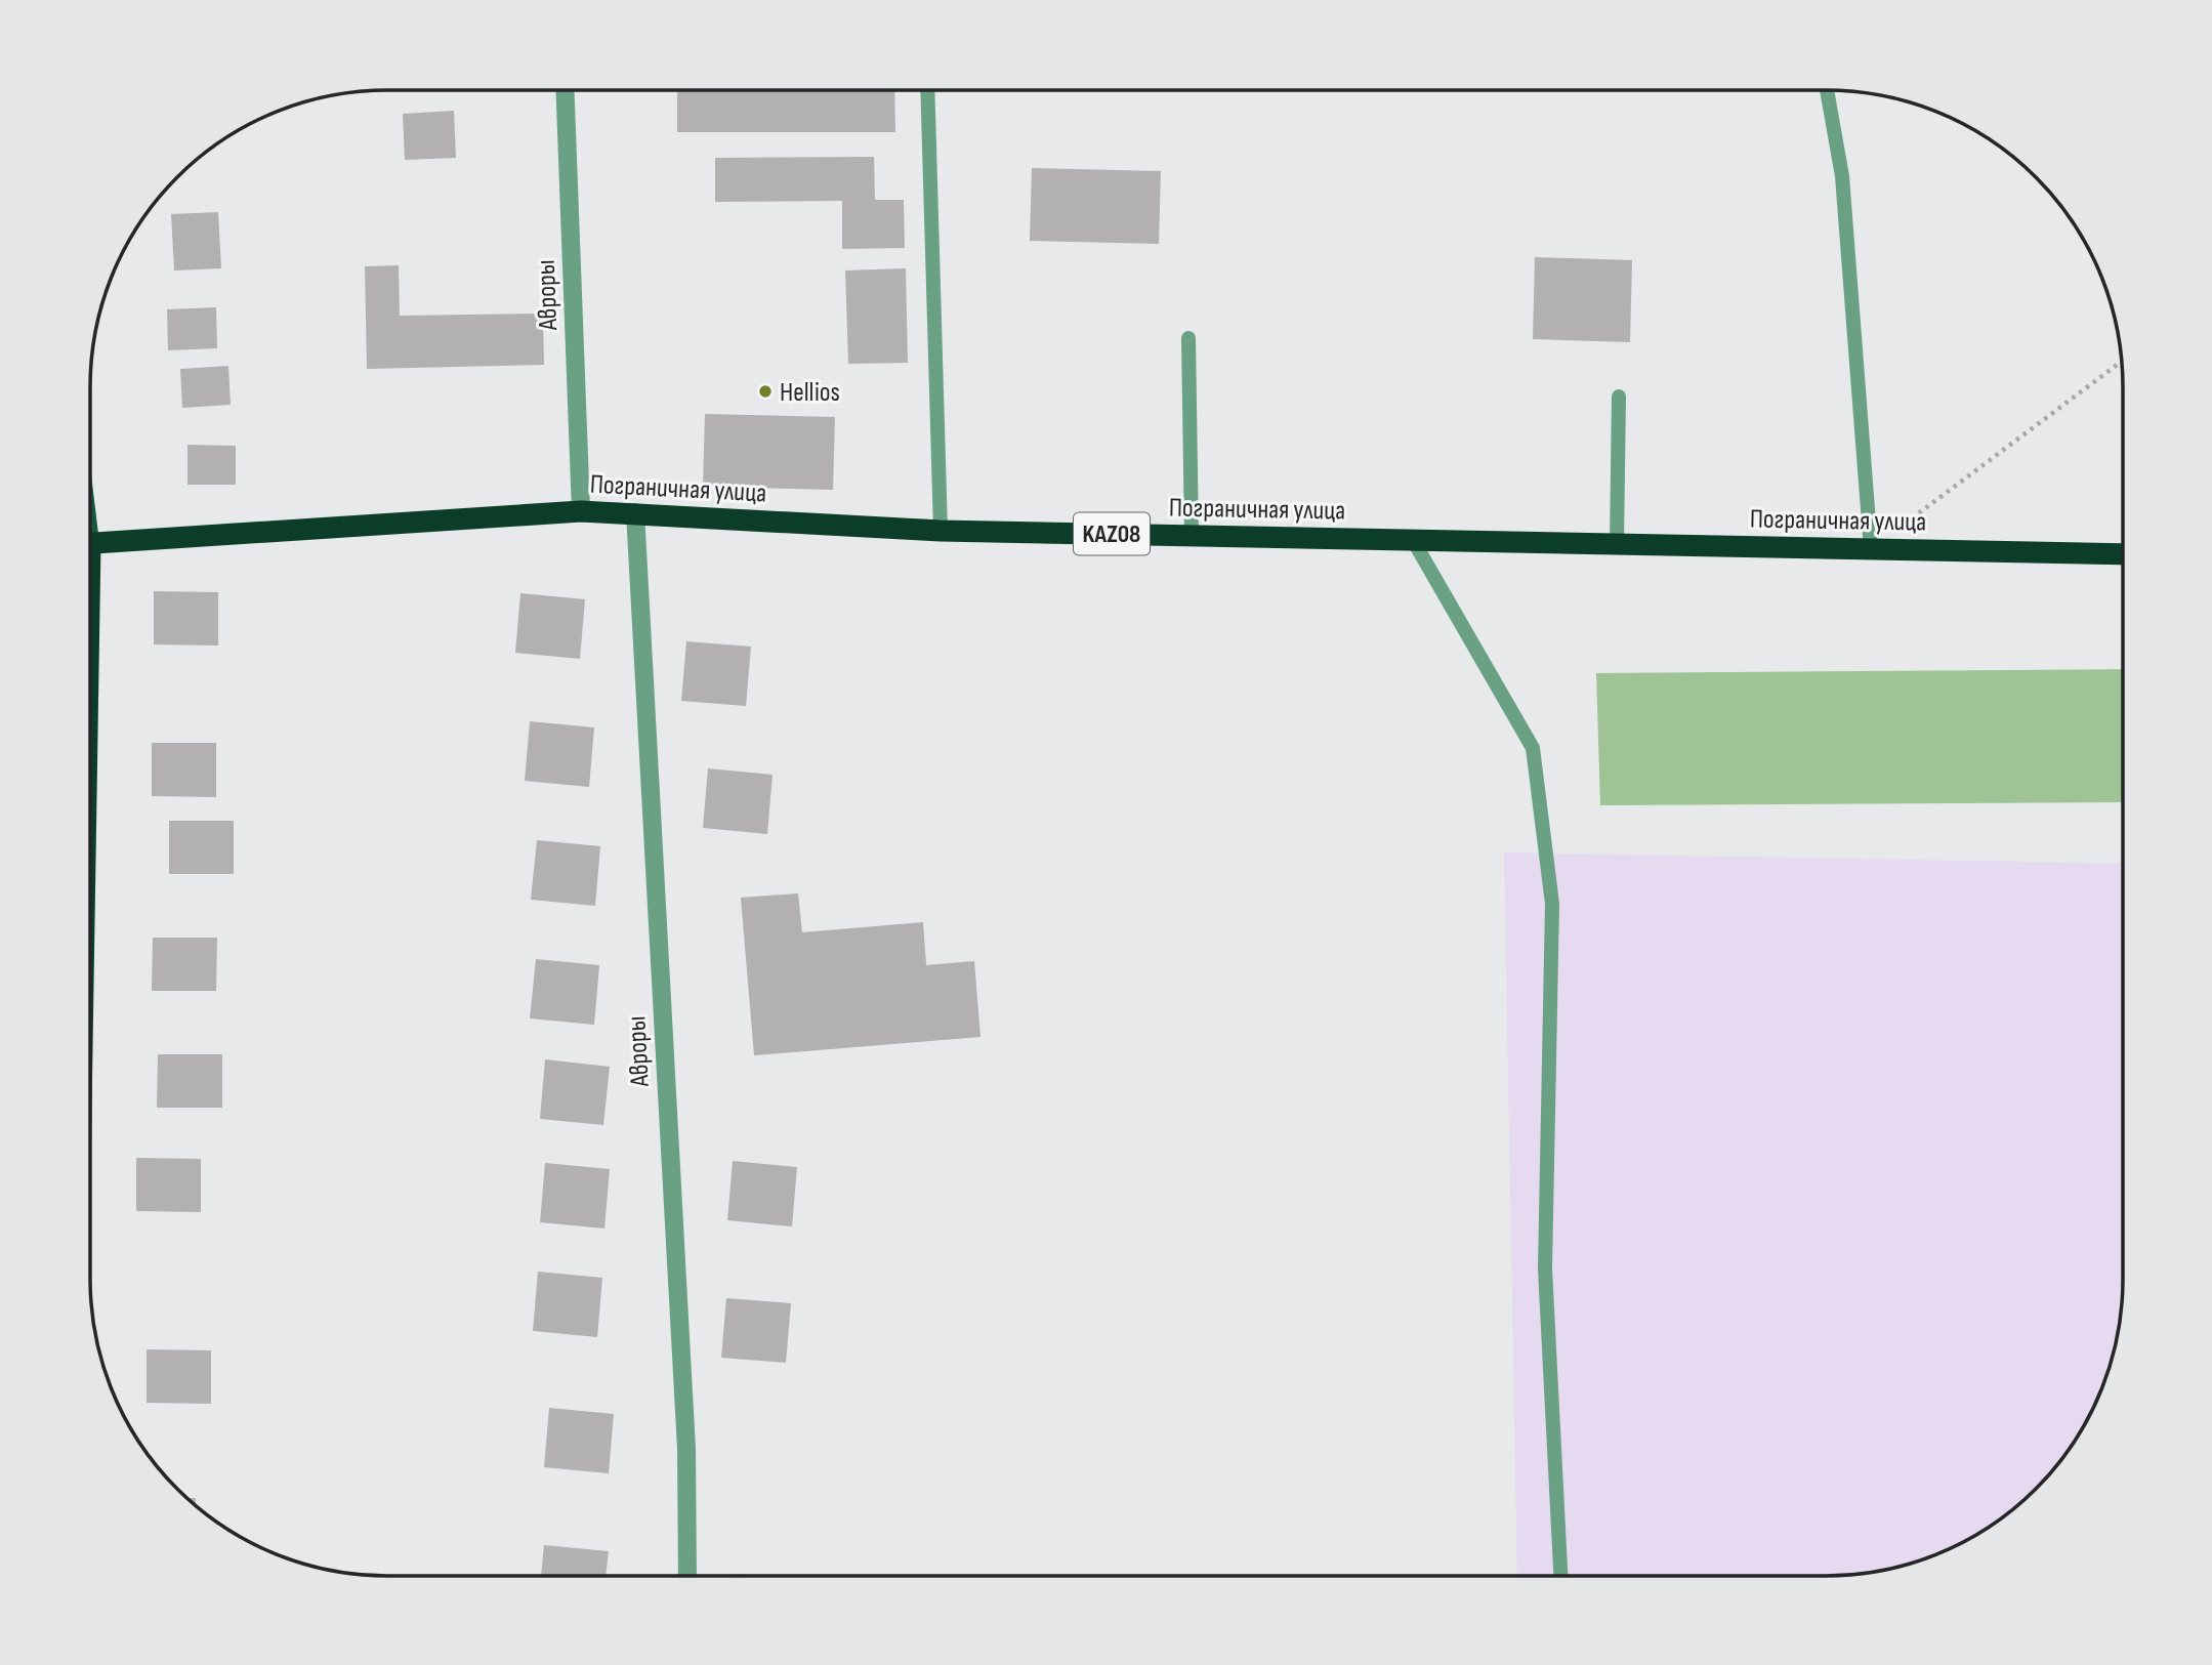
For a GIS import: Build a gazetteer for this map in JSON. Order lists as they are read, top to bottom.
{
  "streets": {
    "highway": ["Пограничная улица", "KAZ08"],
    "street": ["Авроры"]
  },
  "crossings": [
    ["Авроры", "Пограничная улица"]
  ],
  "places": ["Hellios"]
}
